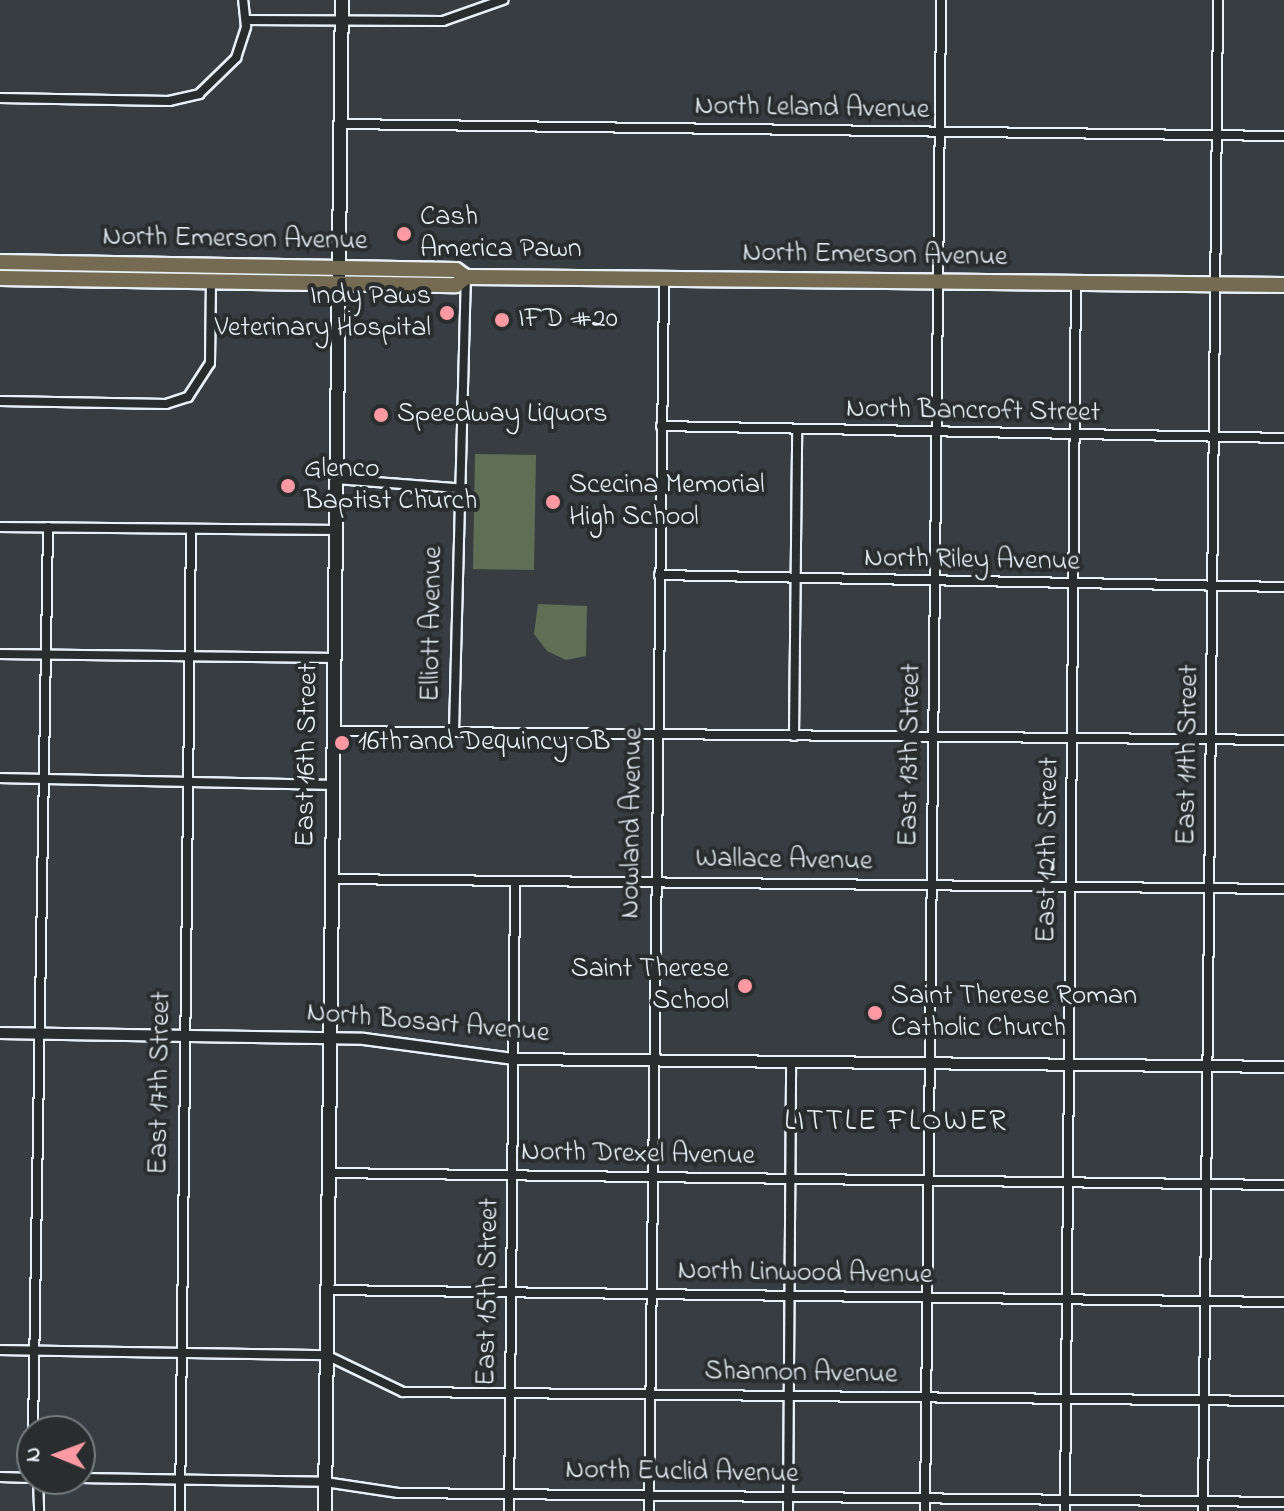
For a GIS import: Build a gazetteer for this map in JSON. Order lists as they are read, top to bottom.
{
  "streets": {
    "main road": ["North Emerson Avenue", "East 16th Street"],
    "street": [
      "North Leland Avenue",
      "North Bancroft Street",
      "North Riley Avenue",
      "Elliott Avenue",
      "East 13th Street",
      "East 11th Street",
      "Nowland Avenue",
      "East 12th Street",
      "Wallace Avenue",
      "North Bosart Avenue",
      "East 17th Street",
      "North Drexel Avenue",
      "North Linwood Avenue",
      "East 15th Street",
      "Shannon Avenue",
      "North Euclid Avenue"
    ]
  },
  "crossings": [
    ["North Leland Avenue", "East 16th Street"],
    ["North Leland Avenue", "East 13th Street"],
    ["North Leland Avenue", "East 11th Street"],
    ["North Emerson Avenue", "Elliott Avenue"],
    ["North Emerson Avenue", "East 16th Street"],
    ["North Emerson Avenue", "East 13th Street"],
    ["North Emerson Avenue", "East 11th Street"],
    ["North Emerson Avenue", "Nowland Avenue"],
    ["North Emerson Avenue", "East 12th Street"],
    ["North Bancroft Street", "East 13th Street"],
    ["North Bancroft Street", "East 11th Street"],
    ["North Bancroft Street", "Nowland Avenue"],
    ["North Bancroft Street", "East 12th Street"],
    ["North Riley Avenue", "East 13th Street"],
    ["North Riley Avenue", "East 11th Street"],
    ["North Riley Avenue", "Nowland Avenue"],
    ["North Riley Avenue", "East 12th Street"],
    ["East 16th Street", "Wallace Avenue"],
    ["East 16th Street", "North Bosart Avenue"],
    ["East 16th Street", "North Drexel Avenue"],
    ["East 16th Street", "North Linwood Avenue"],
    ["East 16th Street", "Shannon Avenue"],
    ["East 16th Street", "North Euclid Avenue"],
    ["East 13th Street", "Wallace Avenue"],
    ["East 13th Street", "North Bosart Avenue"],
    ["East 13th Street", "North Drexel Avenue"],
    ["East 13th Street", "North Linwood Avenue"],
    ["East 13th Street", "Shannon Avenue"],
    ["East 13th Street", "North Euclid Avenue"],
    ["East 11th Street", "Wallace Avenue"],
    ["East 11th Street", "North Bosart Avenue"],
    ["East 11th Street", "North Drexel Avenue"],
    ["East 11th Street", "North Linwood Avenue"],
    ["East 11th Street", "Shannon Avenue"],
    ["East 11th Street", "North Euclid Avenue"],
    ["Nowland Avenue", "Wallace Avenue"],
    ["Nowland Avenue", "North Bosart Avenue"],
    ["Nowland Avenue", "North Drexel Avenue"],
    ["Nowland Avenue", "North Linwood Avenue"],
    ["Nowland Avenue", "Shannon Avenue"],
    ["Nowland Avenue", "North Euclid Avenue"],
    ["East 12th Street", "Wallace Avenue"],
    ["East 12th Street", "North Bosart Avenue"],
    ["East 12th Street", "North Drexel Avenue"],
    ["East 12th Street", "North Linwood Avenue"],
    ["East 12th Street", "Shannon Avenue"],
    ["East 12th Street", "North Euclid Avenue"],
    ["Wallace Avenue", "East 15th Street"],
    ["North Bosart Avenue", "East 17th Street"],
    ["North Bosart Avenue", "East 15th Street"],
    ["East 17th Street", "North Euclid Avenue"],
    ["North Drexel Avenue", "East 15th Street"],
    ["North Linwood Avenue", "East 15th Street"],
    ["East 15th Street", "Shannon Avenue"],
    ["East 15th Street", "North Euclid Avenue"]
  ],
  "districts": ["LITTLE FLOWER"],
  "places": [
    "Cash America Pawn",
    "Indy Paws Veterinary Hospital",
    "IFD #20",
    "Speedway Liquors",
    "Glenco Baptist Church",
    "Scecina Memorial High School",
    "16th and Dequincy OB",
    "Saint Therese School",
    "Saint Therese Roman Catholic Church"
  ],
  "north": "left"
}
